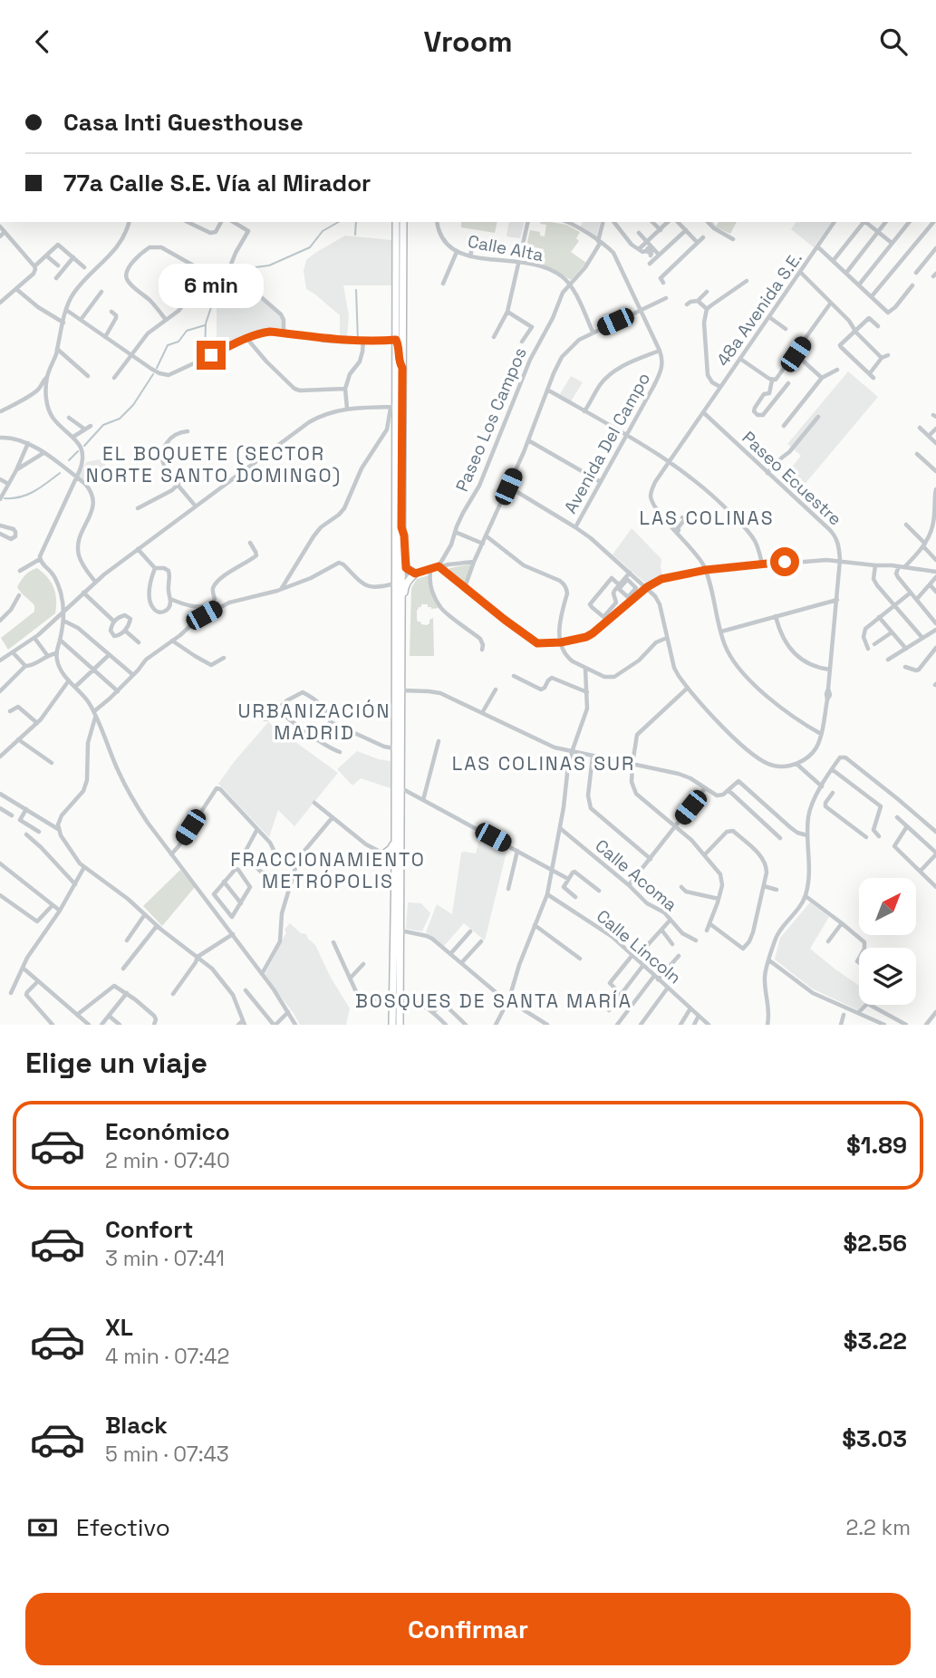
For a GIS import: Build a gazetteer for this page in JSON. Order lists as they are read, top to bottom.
{
  "streets": {
    "street": [
      "Calle Alta",
      "48a Avenida S.E.",
      "Paseo Los Campos",
      "Avenida Del Campo",
      "Paseo Ecuestre",
      "Calle Acoma",
      "Calle Lincoln"
    ]
  },
  "crossings": [
    ["Calle Alta", "Paseo Los Campos"],
    ["48a Avenida S.E.", "Paseo Ecuestre"]
  ],
  "districts": [
    "EL BOQUETE (SECTOR NORTE SANTO DOMINGO)",
    "LAS COLINAS",
    "URBANIZACIÓN MADRID",
    "LAS COLINAS SUR",
    "FRACCIONAMIENTO METRÓPOLIS",
    "BOSQUES DE SANTA MARÍA"
  ],
  "north": "top right",
  "page": {
    "header": "Vroom",
    "banner": ["Casa Inti Guesthouse", "77a Calle S.E. Vía al Mirador"],
    "bubble": "6 min",
    "heading": "Elige un viaje",
    "list": [
      {
        "name": "Económico",
        "note": "2 min · 07:40",
        "value": "$1.89"
      },
      {
        "name": "Confort",
        "note": "3 min · 07:41",
        "value": "$2.56"
      },
      {
        "name": "XL",
        "note": "4 min · 07:42",
        "value": "$3.22"
      },
      {
        "name": "Black",
        "note": "5 min · 07:43",
        "value": "$3.03"
      }
    ],
    "pay": ["Efectivo", "2.2 km"],
    "buttons": "Confirmar"
  }
}
